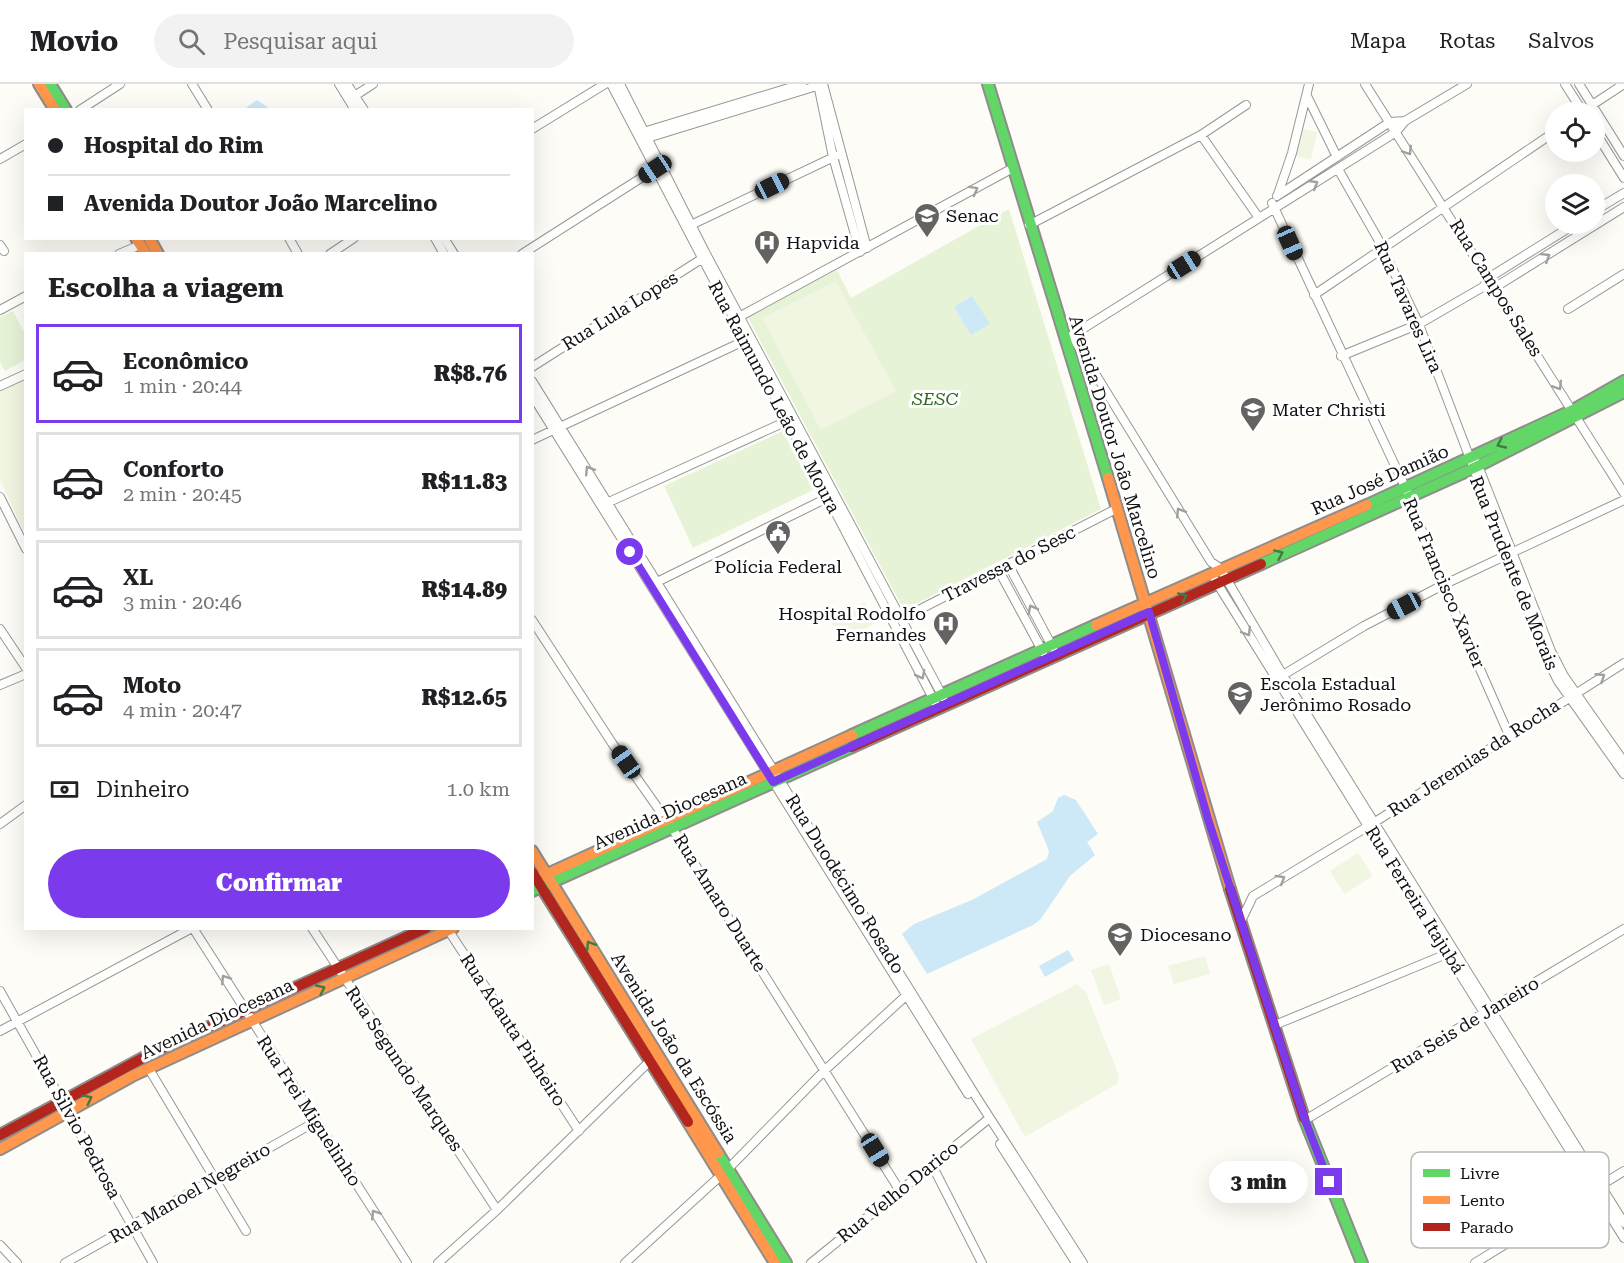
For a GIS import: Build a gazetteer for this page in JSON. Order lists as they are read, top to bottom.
{
  "streets": {
    "street": [
      "Rua Campos Sales",
      "Rua Tavares Lira",
      "Rua Lula Lopes",
      "Rua Raimundo Leão de Moura",
      "Avenida Doutor João Marcelino",
      "Rua José Damião",
      "Travessa do Sesc",
      "Rua Prudente de Morais",
      "Rua Francisco Xavier",
      "Rua Jeremias da Rocha",
      "Avenida Diocesana",
      "Rua Duodécimo Rosado",
      "Rua Ferreira Itajubá",
      "Rua Amaro Duarte",
      "Rua Seis de Janeiro",
      "Rua Adauta Pinheiro",
      "Avenida João da Escóssia",
      "Rua Segundo Marques",
      "Rua Frei Miguelinho",
      "Rua Silvio Pedrosa",
      "Rua Velho Darico",
      "Rua Manoel Negreiro"
    ]
  },
  "crossings": [
    ["Rua Campos Sales", "Rua José Damião"],
    ["Rua Tavares Lira", "Rua José Damião"],
    ["Rua Tavares Lira", "Rua Prudente de Morais"],
    ["Rua Lula Lopes", "Rua Raimundo Leão de Moura"],
    ["Rua Raimundo Leão de Moura", "Travessa do Sesc"],
    ["Rua Raimundo Leão de Moura", "Avenida Diocesana"],
    ["Avenida Doutor João Marcelino", "Rua José Damião"],
    ["Avenida Doutor João Marcelino", "Travessa do Sesc"],
    ["Avenida Doutor João Marcelino", "Rua Jeremias da Rocha"],
    ["Avenida Doutor João Marcelino", "Avenida Diocesana"],
    ["Avenida Doutor João Marcelino", "Rua Ferreira Itajubá"],
    ["Avenida Doutor João Marcelino", "Rua Seis de Janeiro"],
    ["Rua José Damião", "Rua Prudente de Morais"],
    ["Rua José Damião", "Rua Francisco Xavier"],
    ["Rua José Damião", "Avenida Diocesana"],
    ["Rua José Damião", "Rua Ferreira Itajubá"],
    ["Rua Prudente de Morais", "Rua Jeremias da Rocha"],
    ["Rua Francisco Xavier", "Rua Jeremias da Rocha"],
    ["Rua Jeremias da Rocha", "Rua Ferreira Itajubá"],
    ["Avenida Diocesana", "Rua Duodécimo Rosado"],
    ["Avenida Diocesana", "Rua Amaro Duarte"],
    ["Avenida Diocesana", "Avenida João da Escóssia"],
    ["Avenida Diocesana", "Rua Segundo Marques"],
    ["Avenida Diocesana", "Rua Frei Miguelinho"],
    ["Avenida Diocesana", "Rua Silvio Pedrosa"],
    ["Rua Duodécimo Rosado", "Rua Velho Darico"],
    ["Rua Ferreira Itajubá", "Rua Seis de Janeiro"],
    ["Rua Amaro Duarte", "Rua Velho Darico"],
    ["Rua Frei Miguelinho", "Rua Manoel Negreiro"],
    ["Rua Silvio Pedrosa", "Rua Manoel Negreiro"]
  ],
  "one_way": ["Rua Campos Sales", "Rua Jeremias da Rocha", "Rua Frei Miguelinho"],
  "parks": ["SESC"],
  "places": {
    "school or university": [
      "Senac",
      "Mater Christi",
      "Escola Estadual Jerônimo Rosado",
      "Diocesano"
    ],
    "hospital": ["Hapvida", "Hospital Rodolfo Fernandes"],
    "public building": ["Polícia Federal"]
  },
  "legend": ["Livre", "Lento", "Parado"],
  "page": {
    "header": "Movio",
    "search": "Pesquisar aqui",
    "nav": ["Mapa", "Rotas", "Salvos"],
    "banner": ["Hospital do Rim", "Avenida Doutor João Marcelino"],
    "heading": "Escolha a viagem",
    "list": [
      {
        "name": "Econômico",
        "note": "1 min · 20:44",
        "value": "R$8.76"
      },
      {
        "name": "Conforto",
        "note": "2 min · 20:45",
        "value": "R$11.83"
      },
      {
        "name": "XL",
        "note": "3 min · 20:46",
        "value": "R$14.89"
      },
      {
        "name": "Moto",
        "note": "4 min · 20:47",
        "value": "R$12.65"
      }
    ],
    "pay": ["Dinheiro", "1.0 km"],
    "buttons": "Confirmar",
    "bubble": "3 min"
  }
}
